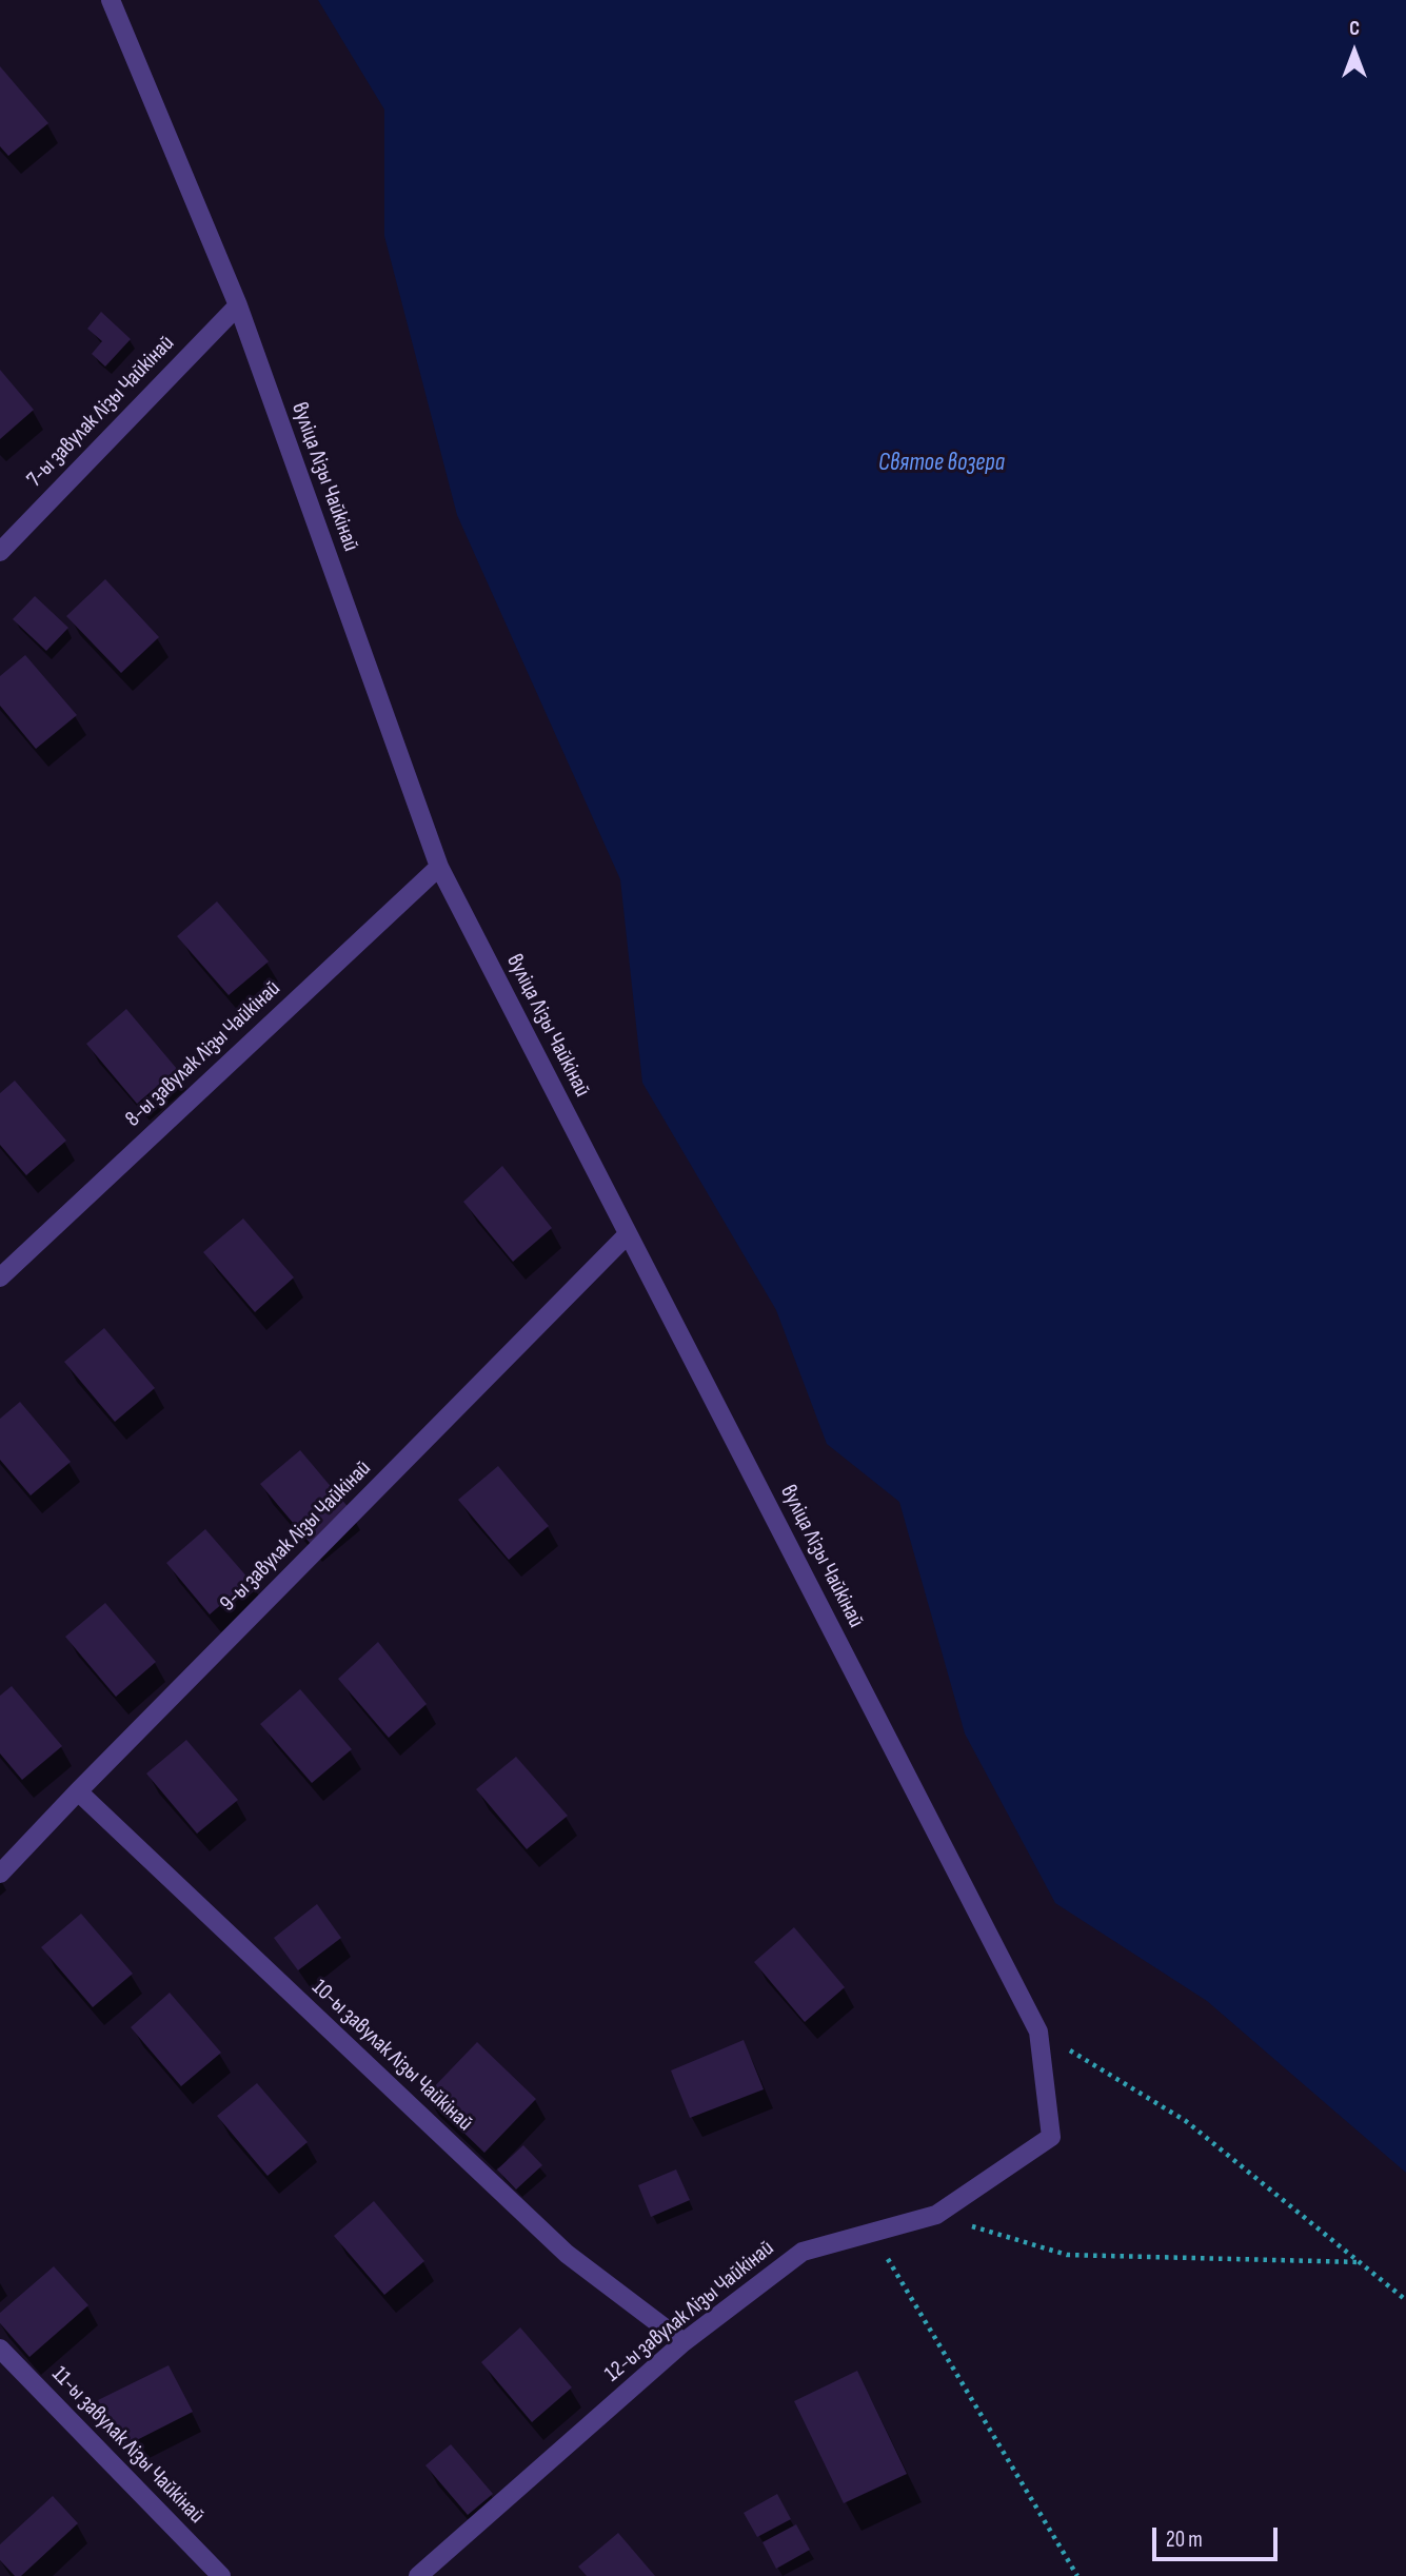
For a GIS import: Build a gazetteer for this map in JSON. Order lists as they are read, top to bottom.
{
  "streets": {
    "street": [
      "7-ы завулак Лізы Чайкінай",
      "вуліца Лізы Чайкінай",
      "8-ы завулак Лізы Чайкінай",
      "9-ы завулак Лізы Чайкінай",
      "10-ы завулак Лізы Чайкінай",
      "12-ы завулак Лізы Чайкінай",
      "11-ы завулак Лізы Чайкінай"
    ]
  },
  "crossings": [
    ["7-ы завулак Лізы Чайкінай", "вуліца Лізы Чайкінай"],
    ["вуліца Лізы Чайкінай", "8-ы завулак Лізы Чайкінай"],
    ["вуліца Лізы Чайкінай", "9-ы завулак Лізы Чайкінай"],
    ["вуліца Лізы Чайкінай", "12-ы завулак Лізы Чайкінай"],
    ["9-ы завулак Лізы Чайкінай", "10-ы завулак Лізы Чайкінай"],
    ["10-ы завулак Лізы Чайкінай", "12-ы завулак Лізы Чайкінай"]
  ],
  "water": ["Святое возера"],
  "scale_bar": "20 m",
  "north": "top"
}
